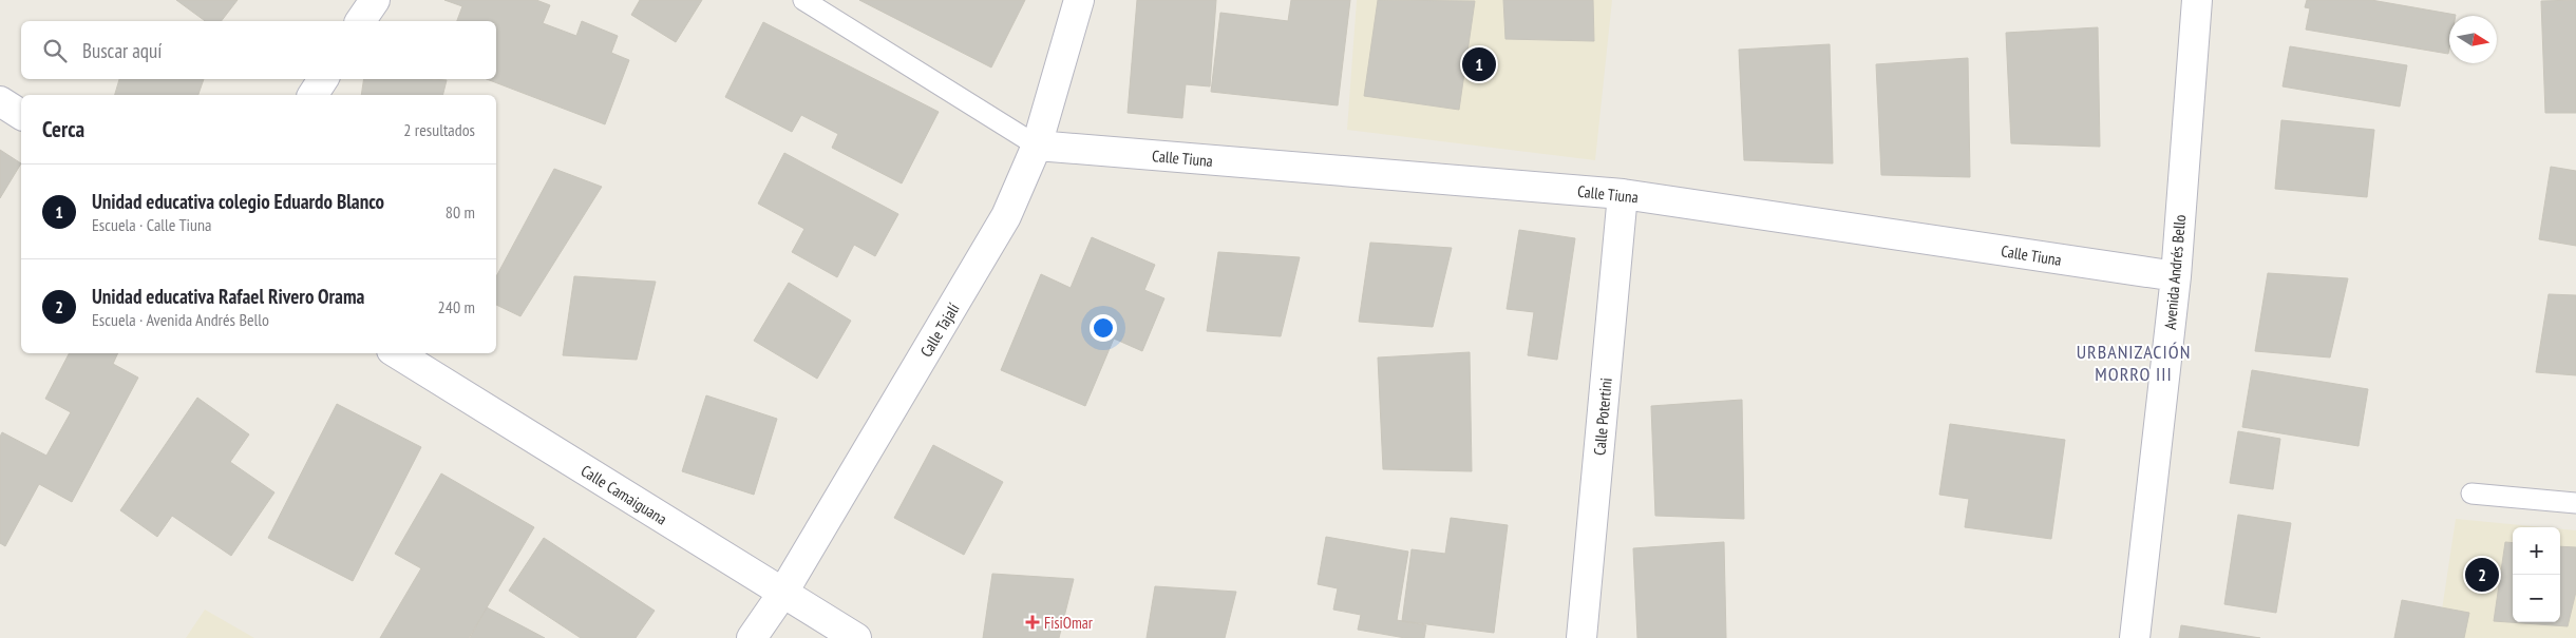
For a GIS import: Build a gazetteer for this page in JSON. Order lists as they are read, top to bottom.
{
  "streets": {
    "street": [
      "Calle Tiuna",
      "Avenida Andrés Bello",
      "Calle Tajalí",
      "Calle Potertini",
      "Calle Camaiguana"
    ]
  },
  "crossings": [
    ["Calle Tiuna", "Avenida Andrés Bello"],
    ["Calle Tiuna", "Calle Tajalí"],
    ["Calle Tiuna", "Calle Potertini"],
    ["Calle Tajalí", "Calle Camaiguana"]
  ],
  "districts": ["URBANIZACIÓN MORRO III"],
  "places": {
    "health": ["FisiOmar"]
  },
  "north": "right",
  "page": {
    "search": "Buscar aquí",
    "pins": ["1", "2"],
    "heading": ["Cerca", "2 resultados"],
    "list": [
      {
        "mark": "1",
        "name": "Unidad educativa colegio Eduardo Blanco",
        "note": "Escuela · Calle Tiuna",
        "value": "80 m"
      },
      {
        "mark": "2",
        "name": "Unidad educativa Rafael Rivero Orama",
        "note": "Escuela · Avenida Andrés Bello",
        "value": "240 m"
      }
    ],
    "map_buttons": ["+", "−"]
  }
}
